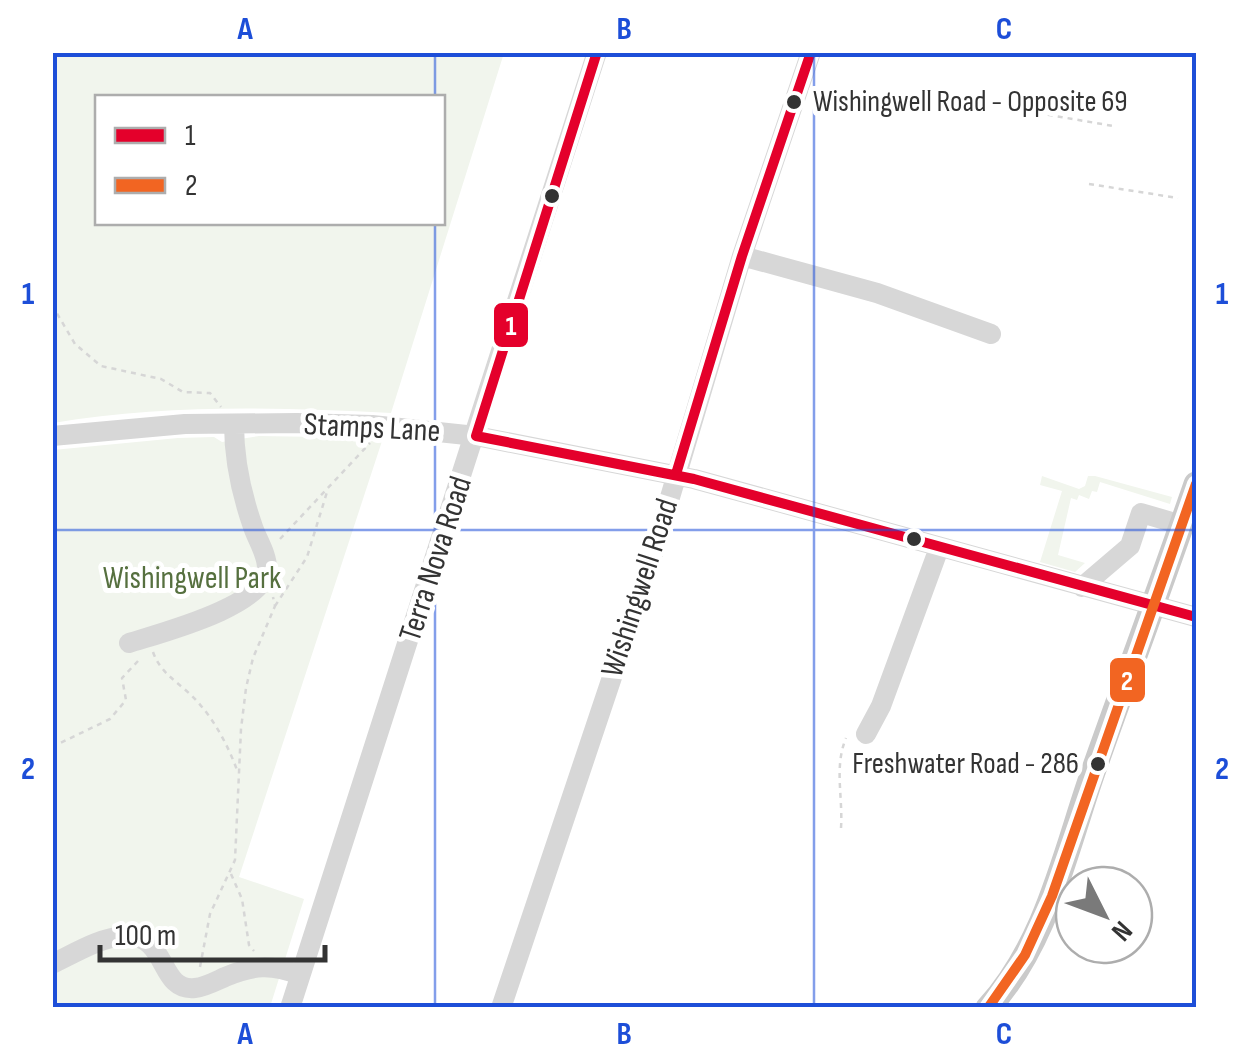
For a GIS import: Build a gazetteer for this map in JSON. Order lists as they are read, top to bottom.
{
  "streets": {
    "street": ["Stamps Lane", "Terra Nova Road", "Wishingwell Road"]
  },
  "crossings": [
    ["Stamps Lane", "Terra Nova Road"],
    ["Stamps Lane", "Wishingwell Road"]
  ],
  "parks": ["Wishingwell Park"],
  "places": ["Wishingwell Road - Opposite 69", "Freshwater Road - 286"],
  "lines": ["transit line 1", "transit line 2"],
  "legend": ["1", "2"],
  "scale_bar": "100 m",
  "north": "bottom right",
  "grid": {
    "columns": ["A", "B", "C"],
    "rows": ["1", "2"]
  }
}
